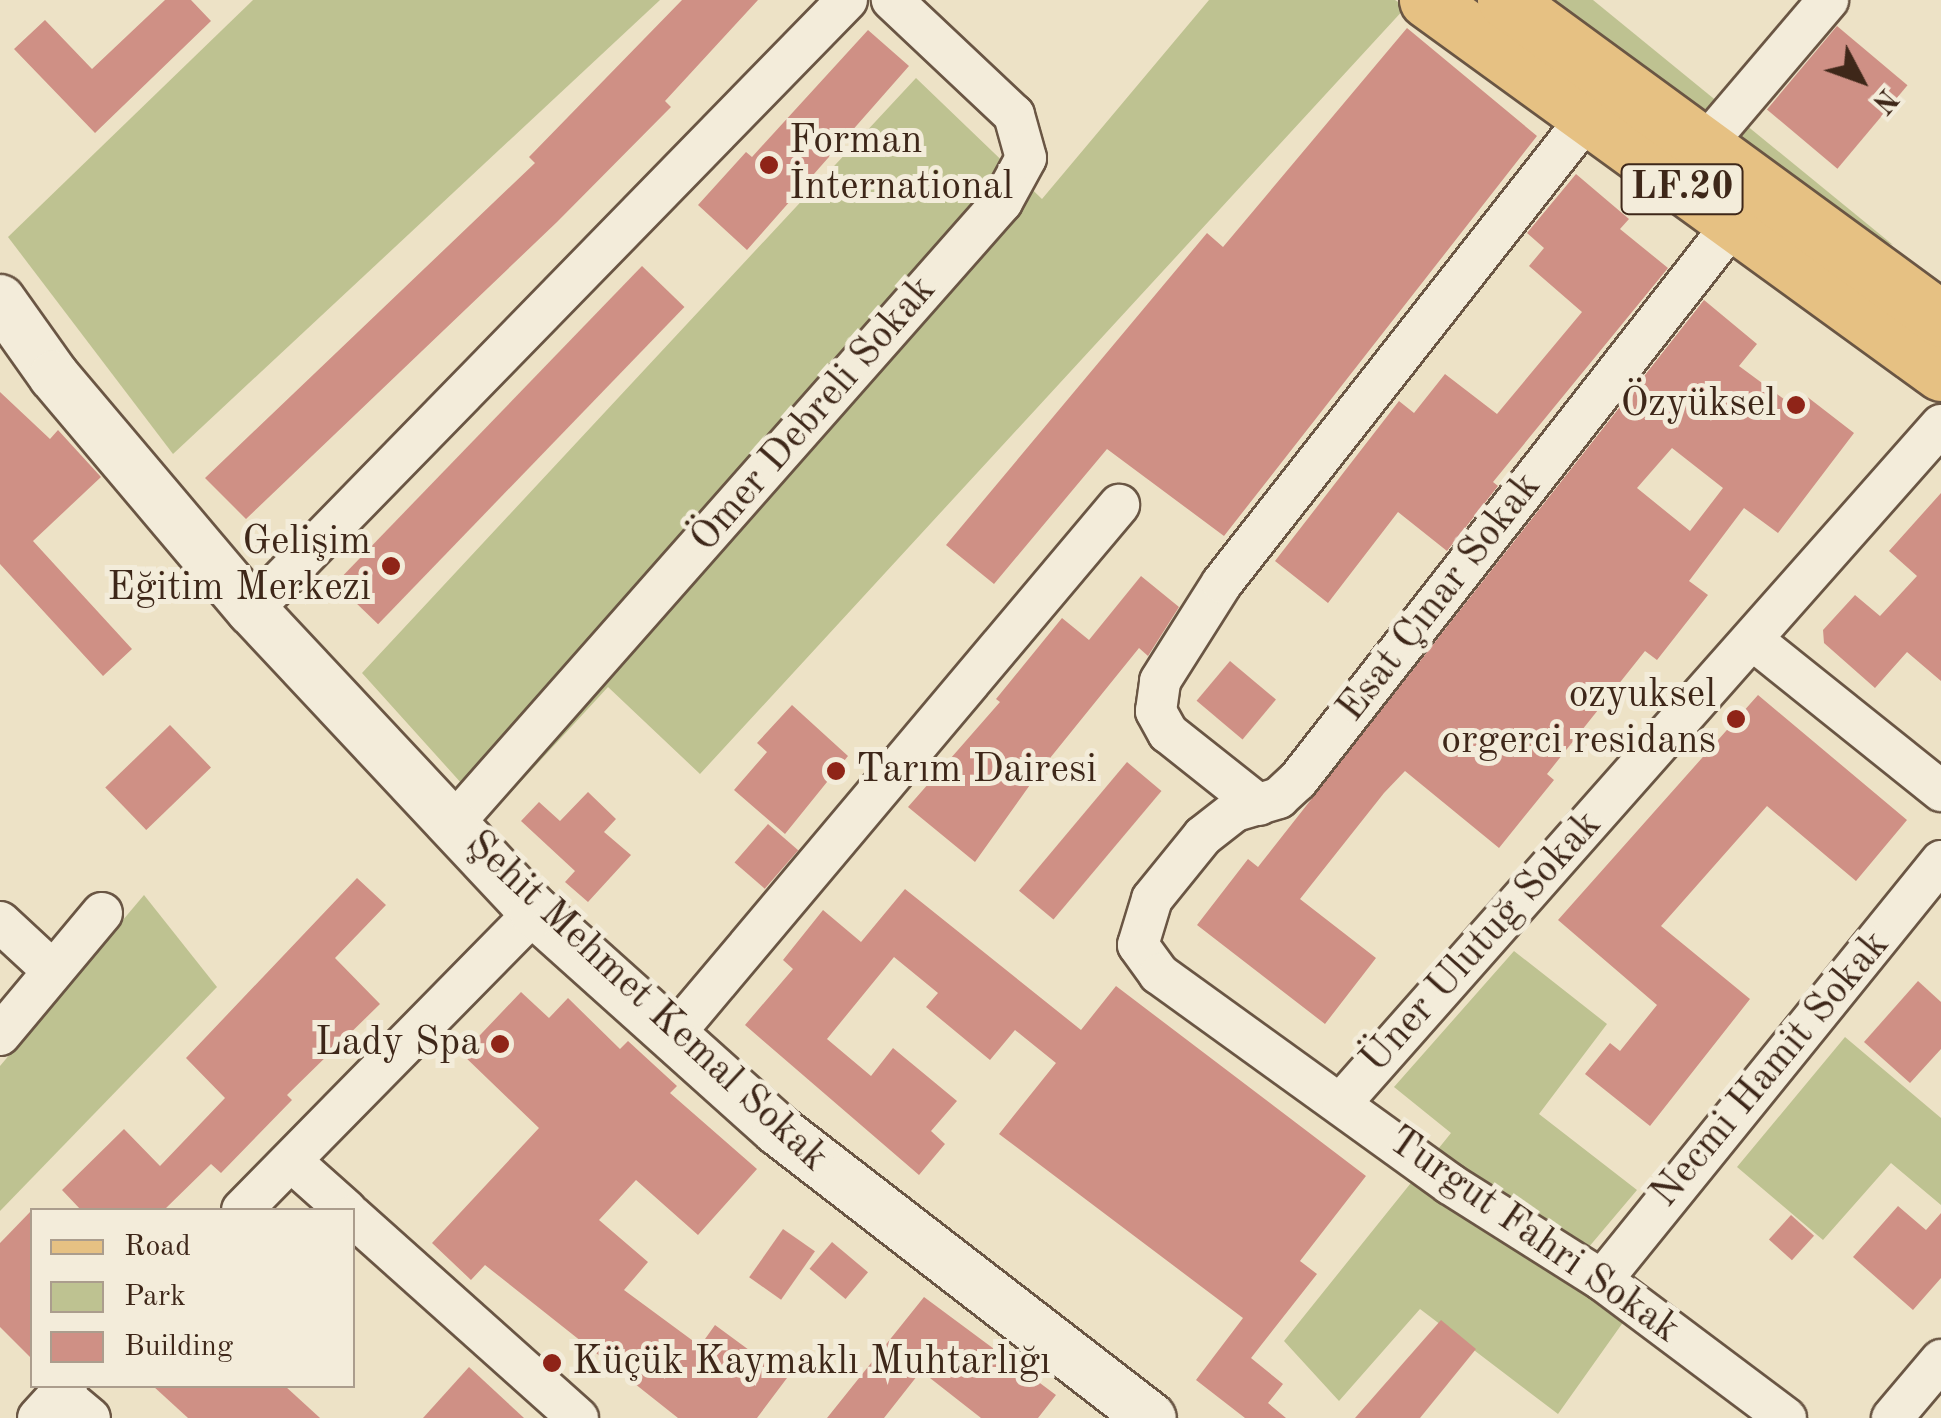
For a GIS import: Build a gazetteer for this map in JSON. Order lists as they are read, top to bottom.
{
  "streets": {
    "main road": ["LF.20"],
    "street": [
      "Ömer Debreli Sokak",
      "Esat Çınar Sokak",
      "Üner Ulutuğ Sokak",
      "Şehit Mehmet Kemal Sokak",
      "Necmi Hamit Sokak",
      "Turgut Fahri Sokak"
    ]
  },
  "crossings": [
    ["LF.20", "Esat Çınar Sokak"],
    ["Ömer Debreli Sokak", "Şehit Mehmet Kemal Sokak"],
    ["Esat Çınar Sokak", "Turgut Fahri Sokak"],
    ["Üner Ulutuğ Sokak", "Turgut Fahri Sokak"],
    ["Necmi Hamit Sokak", "Turgut Fahri Sokak"]
  ],
  "places": [
    "Forman İnternational",
    "Özyüksel",
    "Gelişim Eğitim Merkezi",
    "ozyuksel orgerci residans",
    "Tarım Dairesi",
    "Lady Spa",
    "Küçük Kaymaklı Muhtarlığı"
  ],
  "legend": ["Road", "Park", "Building"],
  "north": "bottom right"
}
